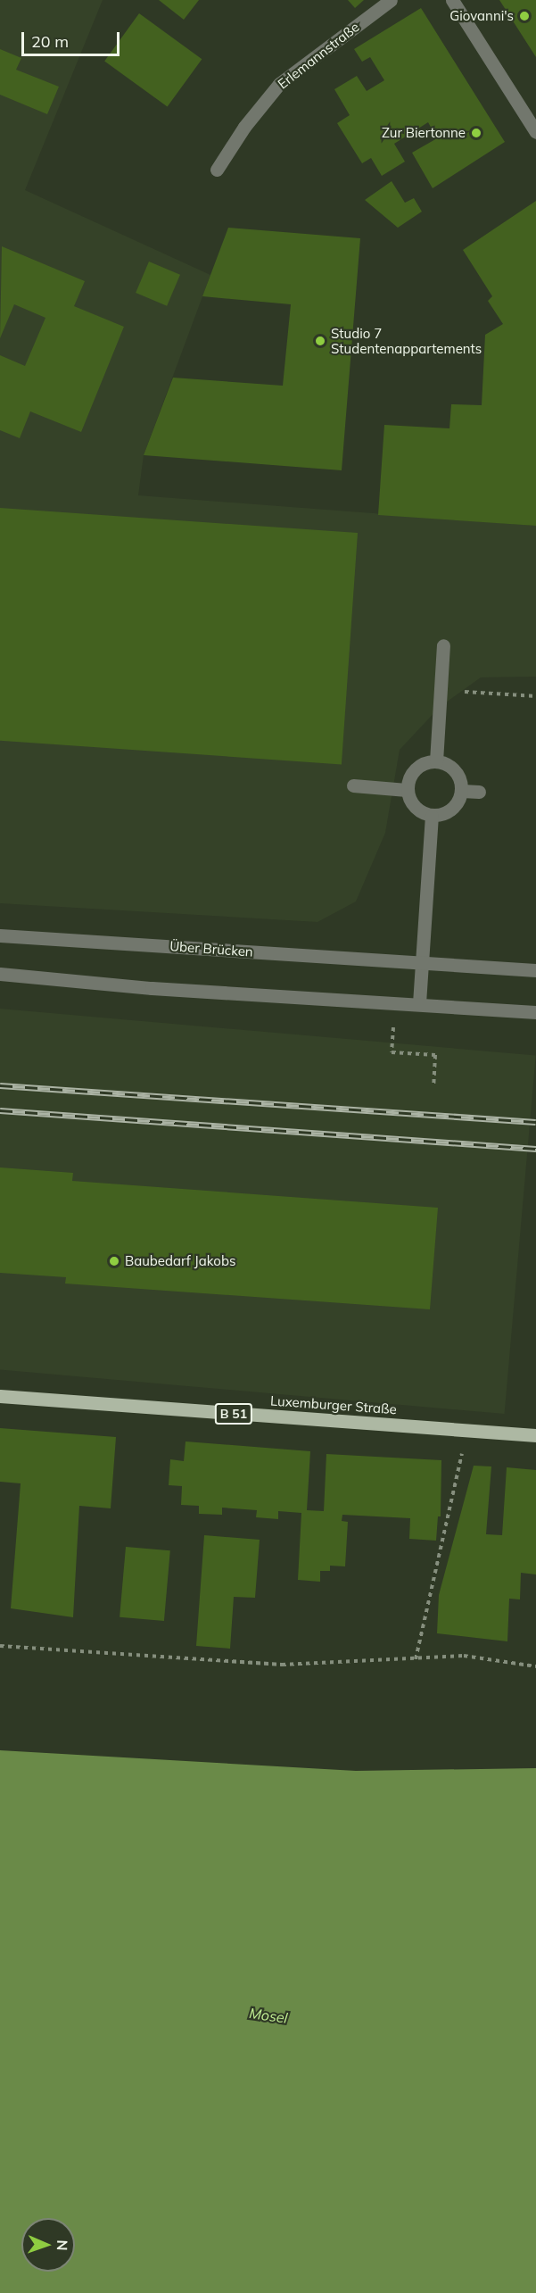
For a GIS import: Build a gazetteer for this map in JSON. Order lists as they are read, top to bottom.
{
  "streets": {
    "main road": ["Luxemburger Straße", "B 51"],
    "street": ["Erlemannstraße", "Über Brücken"]
  },
  "water": ["Mosel"],
  "places": [
    "Giovanni's",
    "Zur Biertonne",
    "Studio 7 Studentenappartements",
    "Baubedarf Jakobs"
  ],
  "scale_bar": "20 m",
  "north": "right"
}
